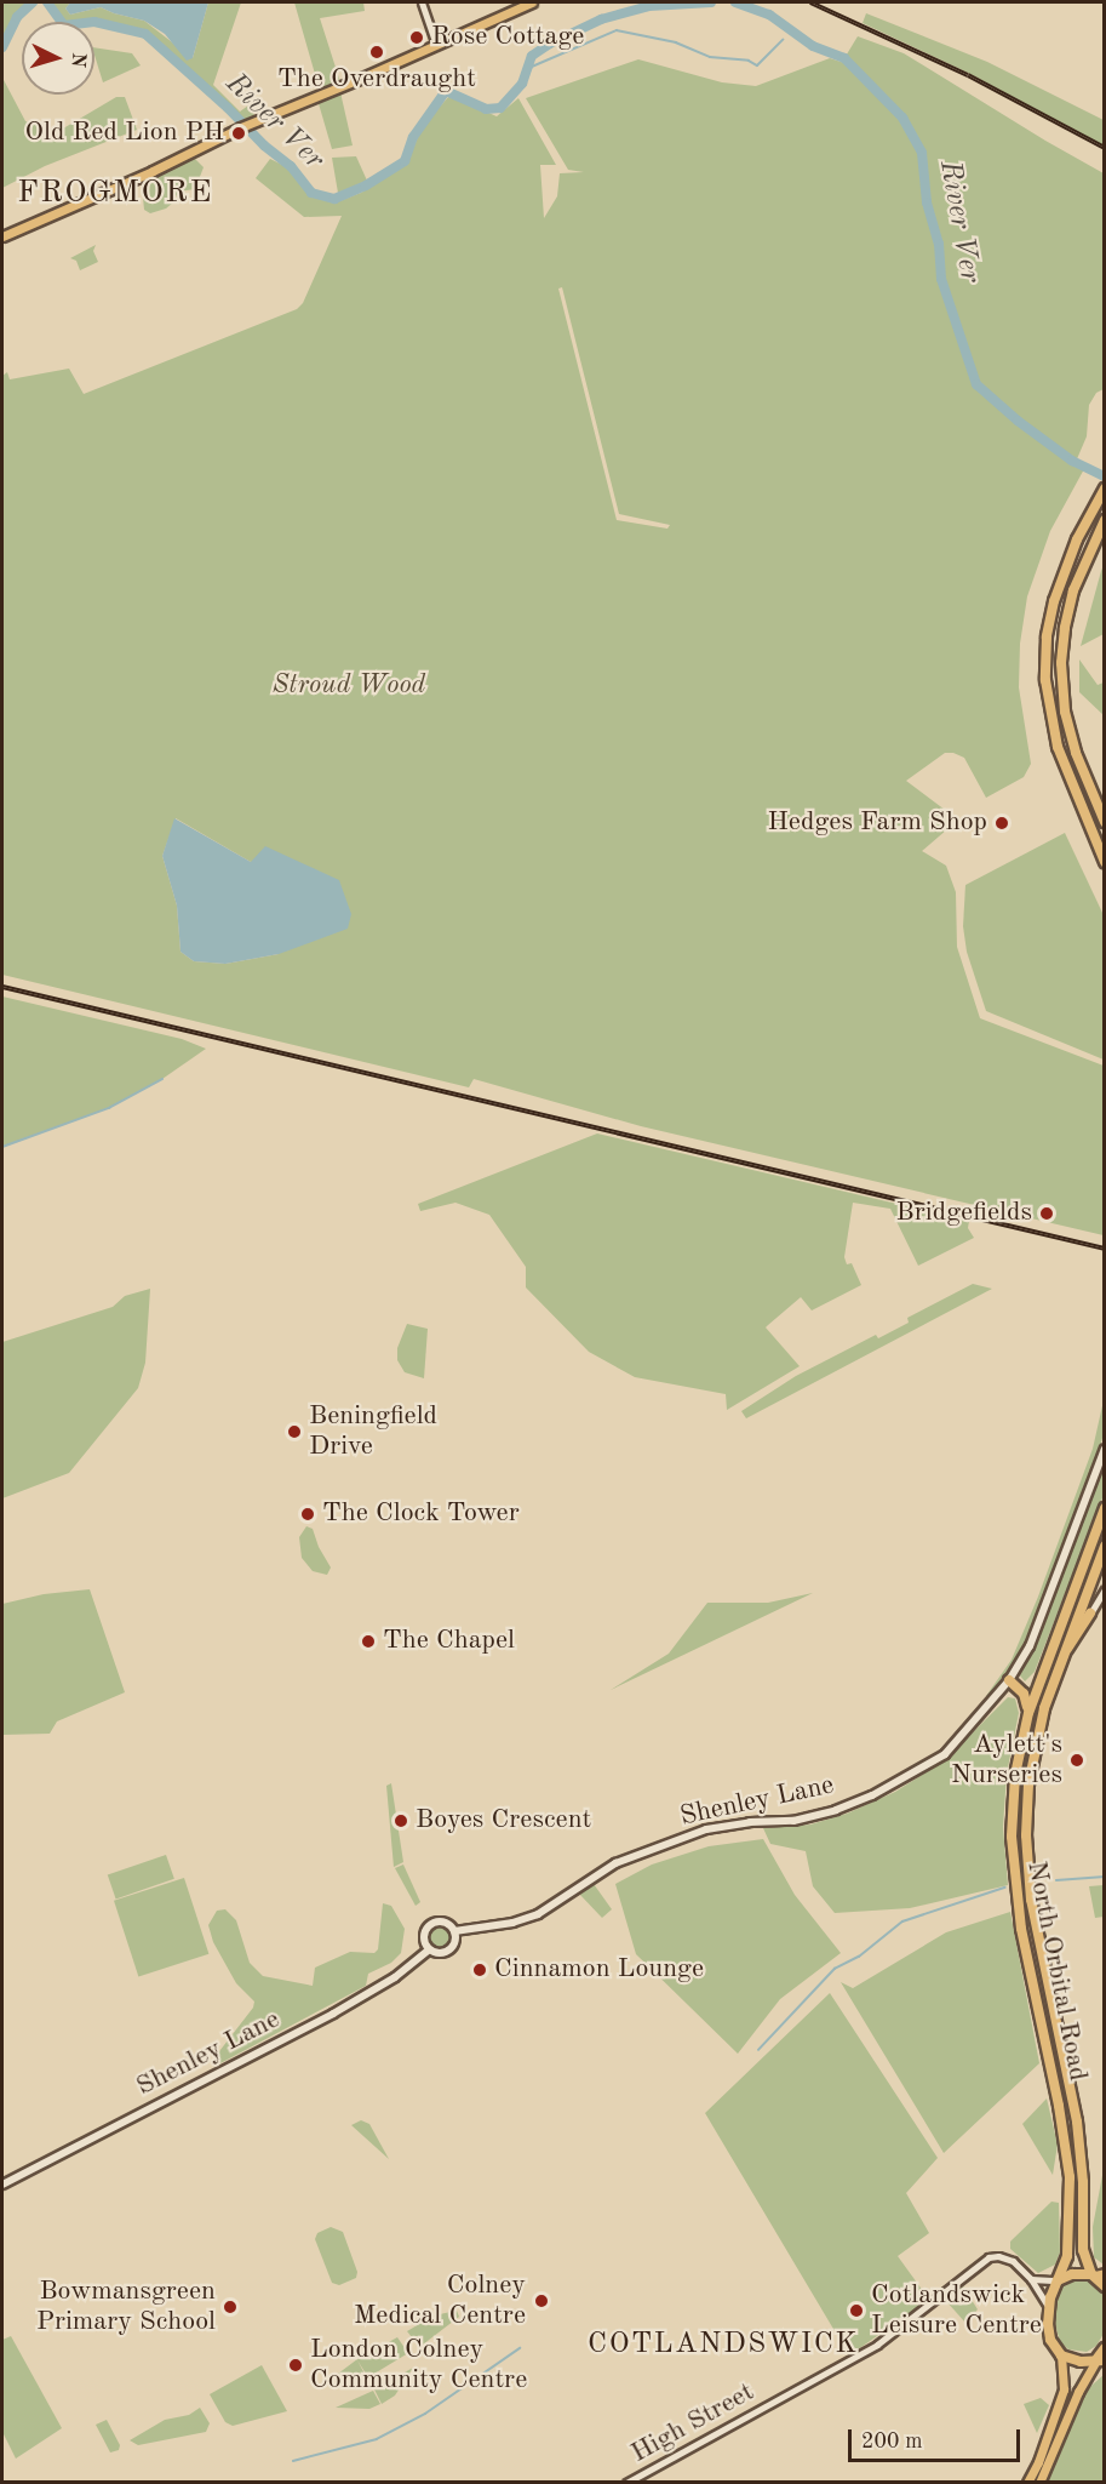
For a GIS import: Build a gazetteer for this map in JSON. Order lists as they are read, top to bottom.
{
  "streets": {
    "highway": ["North Orbital Road"],
    "main road": ["Shenley Lane"],
    "street": ["High Street"]
  },
  "crossings": [
    ["North Orbital Road", "High Street"]
  ],
  "districts": ["FROGMORE", "COTLANDSWICK"],
  "water": ["River Ver"],
  "parks": ["Stroud Wood"],
  "places": [
    "Rose Cottage",
    "The Overdraught",
    "Old Red Lion PH",
    "Hedges Farm Shop",
    "Bridgefields",
    "Beningfield Drive",
    "The Clock Tower",
    "The Chapel",
    "Aylett's Nurseries",
    "Boyes Crescent",
    "Cinnamon Lounge",
    "Colney Medical Centre",
    "Bowmansgreen Primary School",
    "Cotlandswick Leisure Centre",
    "London Colney Community Centre"
  ],
  "scale_bar": "200 m",
  "north": "right"
}
